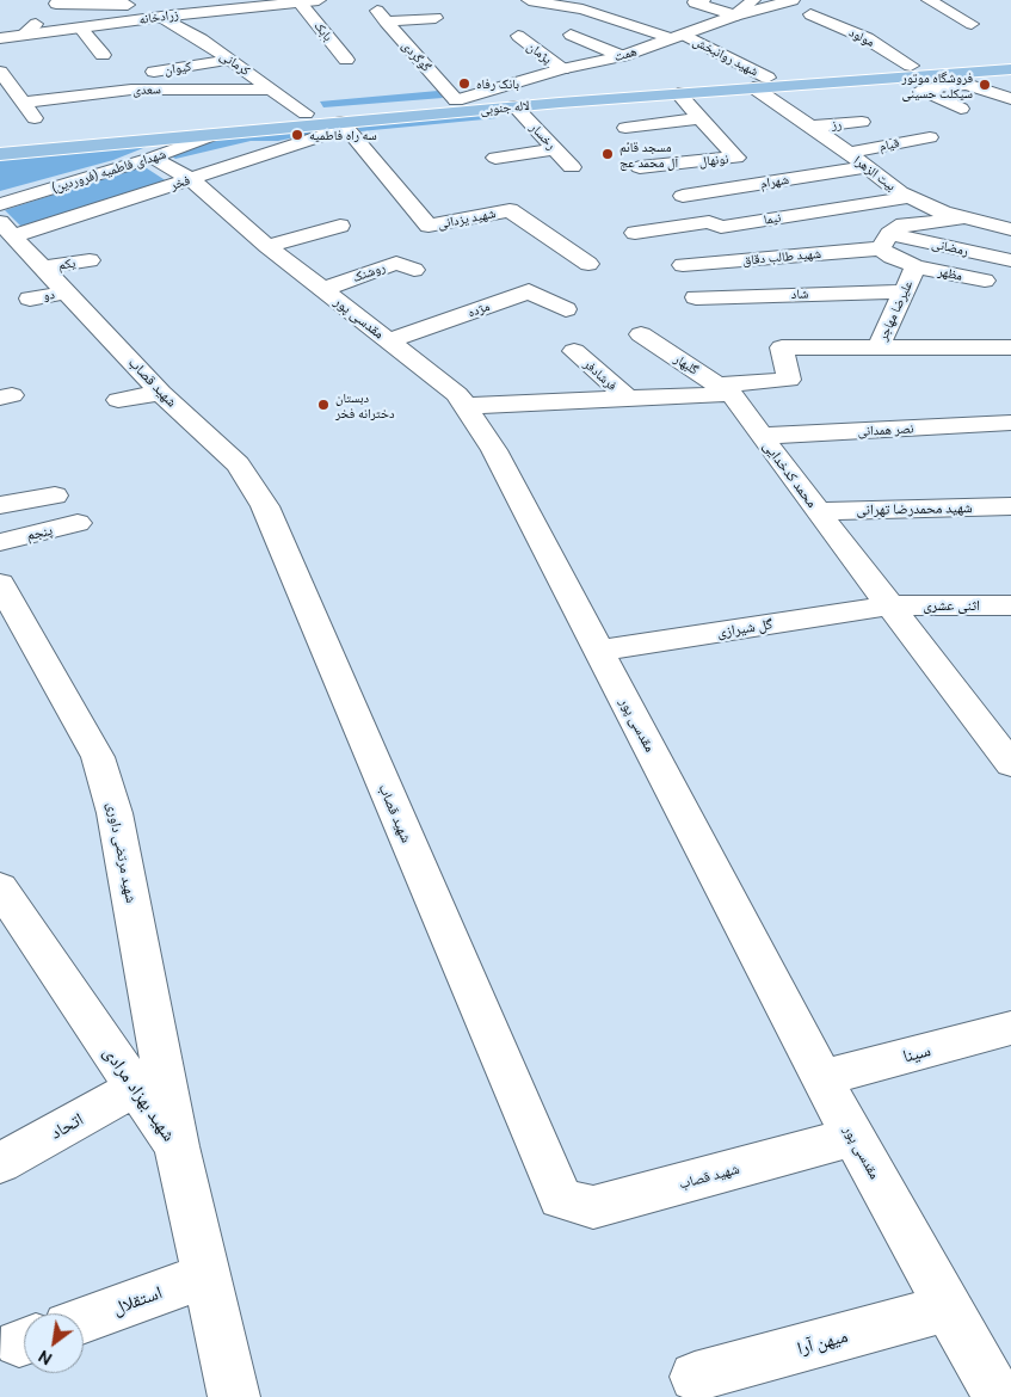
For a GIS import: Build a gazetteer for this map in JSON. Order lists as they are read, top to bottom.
{
  "streets": {
    "main road": ["لاله جنوبی"],
    "street": [
      "زرادخانه",
      "بابک",
      "مولود",
      "پژمان",
      "همت",
      "گوگردی",
      "شهید روانبخش",
      "کرمانی",
      "کیوان",
      "سعدی",
      "رز",
      "رخسار",
      "قیام",
      "نونهال",
      "شهدای فاطمیه (فروردین)",
      "بیت الزهرا",
      "شهرام",
      "فخر",
      "شهید یزدانی",
      "نیما",
      "رمضانی",
      "شهید طالب دقاق",
      "یکم",
      "روشنک",
      "مظهر",
      "شاد",
      "مژده",
      "علیرضا مهاجر",
      "مقدسی پور",
      "گلبهار",
      "فرشادفر",
      "شهید قصاب",
      "نصر همدانی",
      "محمد کدخدایی",
      "شهید محمدرضا تهرانی",
      "پنجم",
      "اثنی عشری",
      "گل شیرازی",
      "شهید مرتضی داوری",
      "سینا",
      "شهید بهزاد مرادی",
      "اتحاد",
      "استقلال",
      "میهن آرا"
    ]
  },
  "crossings": [
    ["زرادخانه", "بابک"],
    ["زرادخانه", "کرمانی"],
    ["مولود", "لاله جنوبی"],
    ["پژمان", "همت"],
    ["همت", "گوگردی"],
    ["همت", "شهید روانبخش"],
    ["همت", "لاله جنوبی"],
    ["گوگردی", "لاله جنوبی"],
    ["شهید روانبخش", "لاله جنوبی"],
    ["شهید روانبخش", "بیت الزهرا"],
    ["کرمانی", "کیوان"],
    ["کرمانی", "سعدی"],
    ["کرمانی", "لاله جنوبی"],
    ["لاله جنوبی", "رخسار"],
    ["لاله جنوبی", "نونهال"],
    ["لاله جنوبی", "شهدای فاطمیه (فروردین)"],
    ["لاله جنوبی", "بیت الزهرا"],
    ["لاله جنوبی", "فخر"],
    ["لاله جنوبی", "شهید یزدانی"],
    ["رز", "بیت الزهرا"],
    ["قیام", "بیت الزهرا"],
    ["شهدای فاطمیه (فروردین)", "مقدسی پور"],
    ["بیت الزهرا", "شهرام"],
    ["بیت الزهرا", "نیما"],
    ["فخر", "شهید یزدانی"],
    ["فخر", "مقدسی پور"],
    ["فخر", "شهید قصاب"],
    ["رمضانی", "شهید طالب دقاق"],
    ["رمضانی", "علیرضا مهاجر"],
    ["شهید طالب دقاق", "علیرضا مهاجر"],
    ["یکم", "شهید قصاب"],
    ["روشنک", "مقدسی پور"],
    ["مظهر", "علیرضا مهاجر"],
    ["شاد", "علیرضا مهاجر"],
    ["مژده", "مقدسی پور"],
    ["مقدسی پور", "شهید قصاب"],
    ["مقدسی پور", "گل شیرازی"],
    ["مقدسی پور", "سینا"],
    ["مقدسی پور", "میهن آرا"],
    ["گلبهار", "محمد کدخدایی"],
    ["نصر همدانی", "محمد کدخدایی"],
    ["محمد کدخدایی", "شهید محمدرضا تهرانی"],
    ["محمد کدخدایی", "اثنی عشری"],
    ["محمد کدخدایی", "گل شیرازی"],
    ["اثنی عشری", "گل شیرازی"],
    ["شهید مرتضی داوری", "شهید بهزاد مرادی"],
    ["شهید بهزاد مرادی", "اتحاد"],
    ["شهید بهزاد مرادی", "استقلال"]
  ],
  "places": [
    "بانک رفاه",
    "فروشگاه موتور سیکلت حسینی",
    "سه راه فاطمیه",
    "مسجد قائم آل محمد عج",
    "دبستان دخترانه فخر"
  ],
  "north": "bottom left"
}
